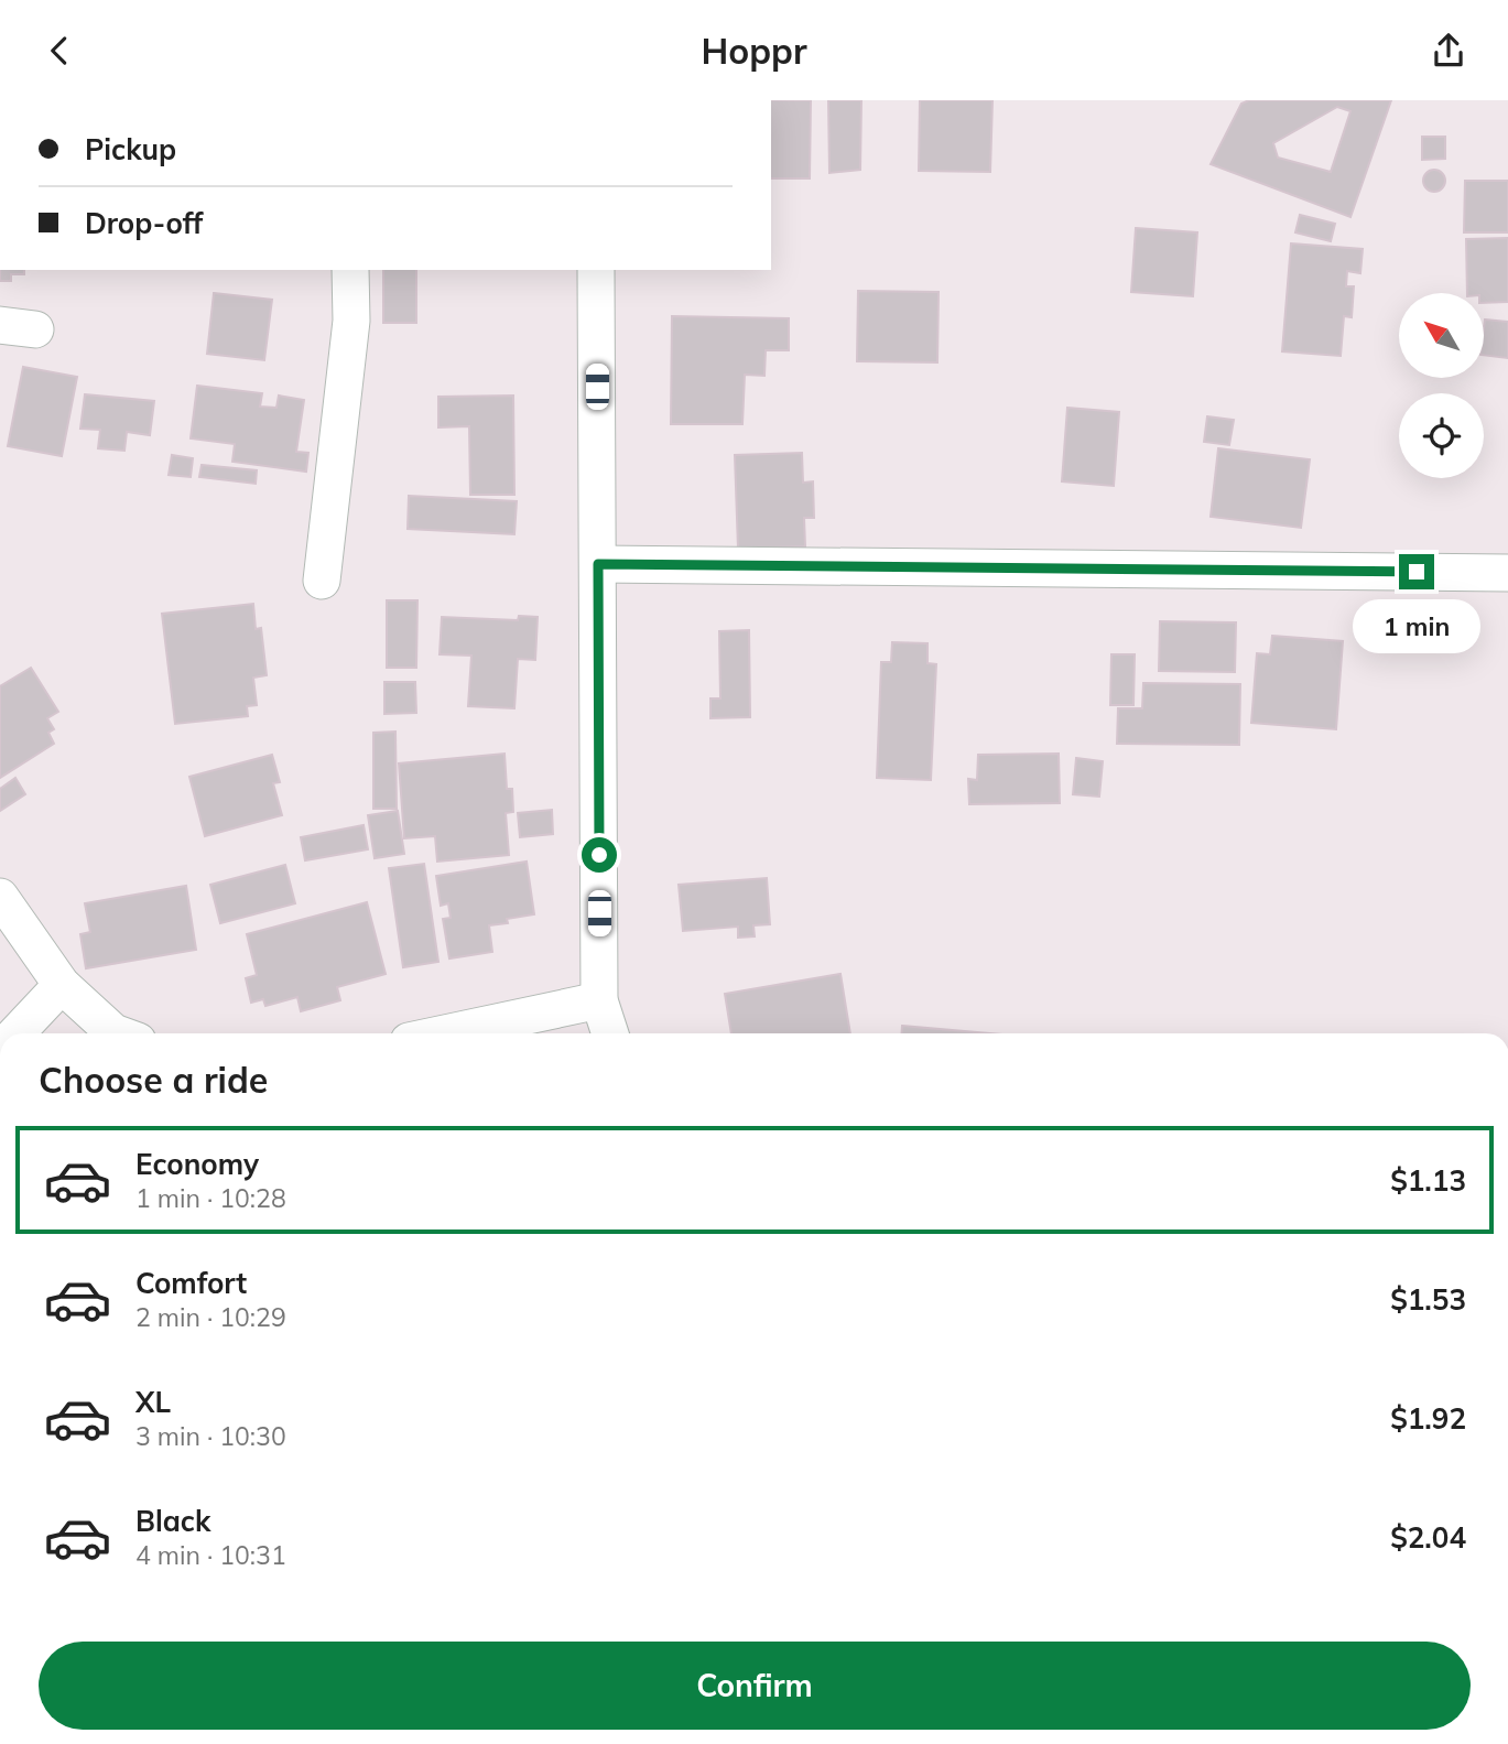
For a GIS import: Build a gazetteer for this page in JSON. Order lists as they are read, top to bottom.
{
  "north": "top left",
  "page": {
    "header": "Hoppr",
    "banner": ["Pickup", "Drop-off"],
    "bubble": "1 min",
    "heading": "Choose a ride",
    "list": [
      {
        "name": "Economy",
        "note": "1 min · 10:28",
        "value": "$1.13"
      },
      {
        "name": "Comfort",
        "note": "2 min · 10:29",
        "value": "$1.53"
      },
      {
        "name": "XL",
        "note": "3 min · 10:30",
        "value": "$1.92"
      },
      {
        "name": "Black",
        "note": "4 min · 10:31",
        "value": "$2.04"
      }
    ],
    "buttons": "Confirm"
  }
}
